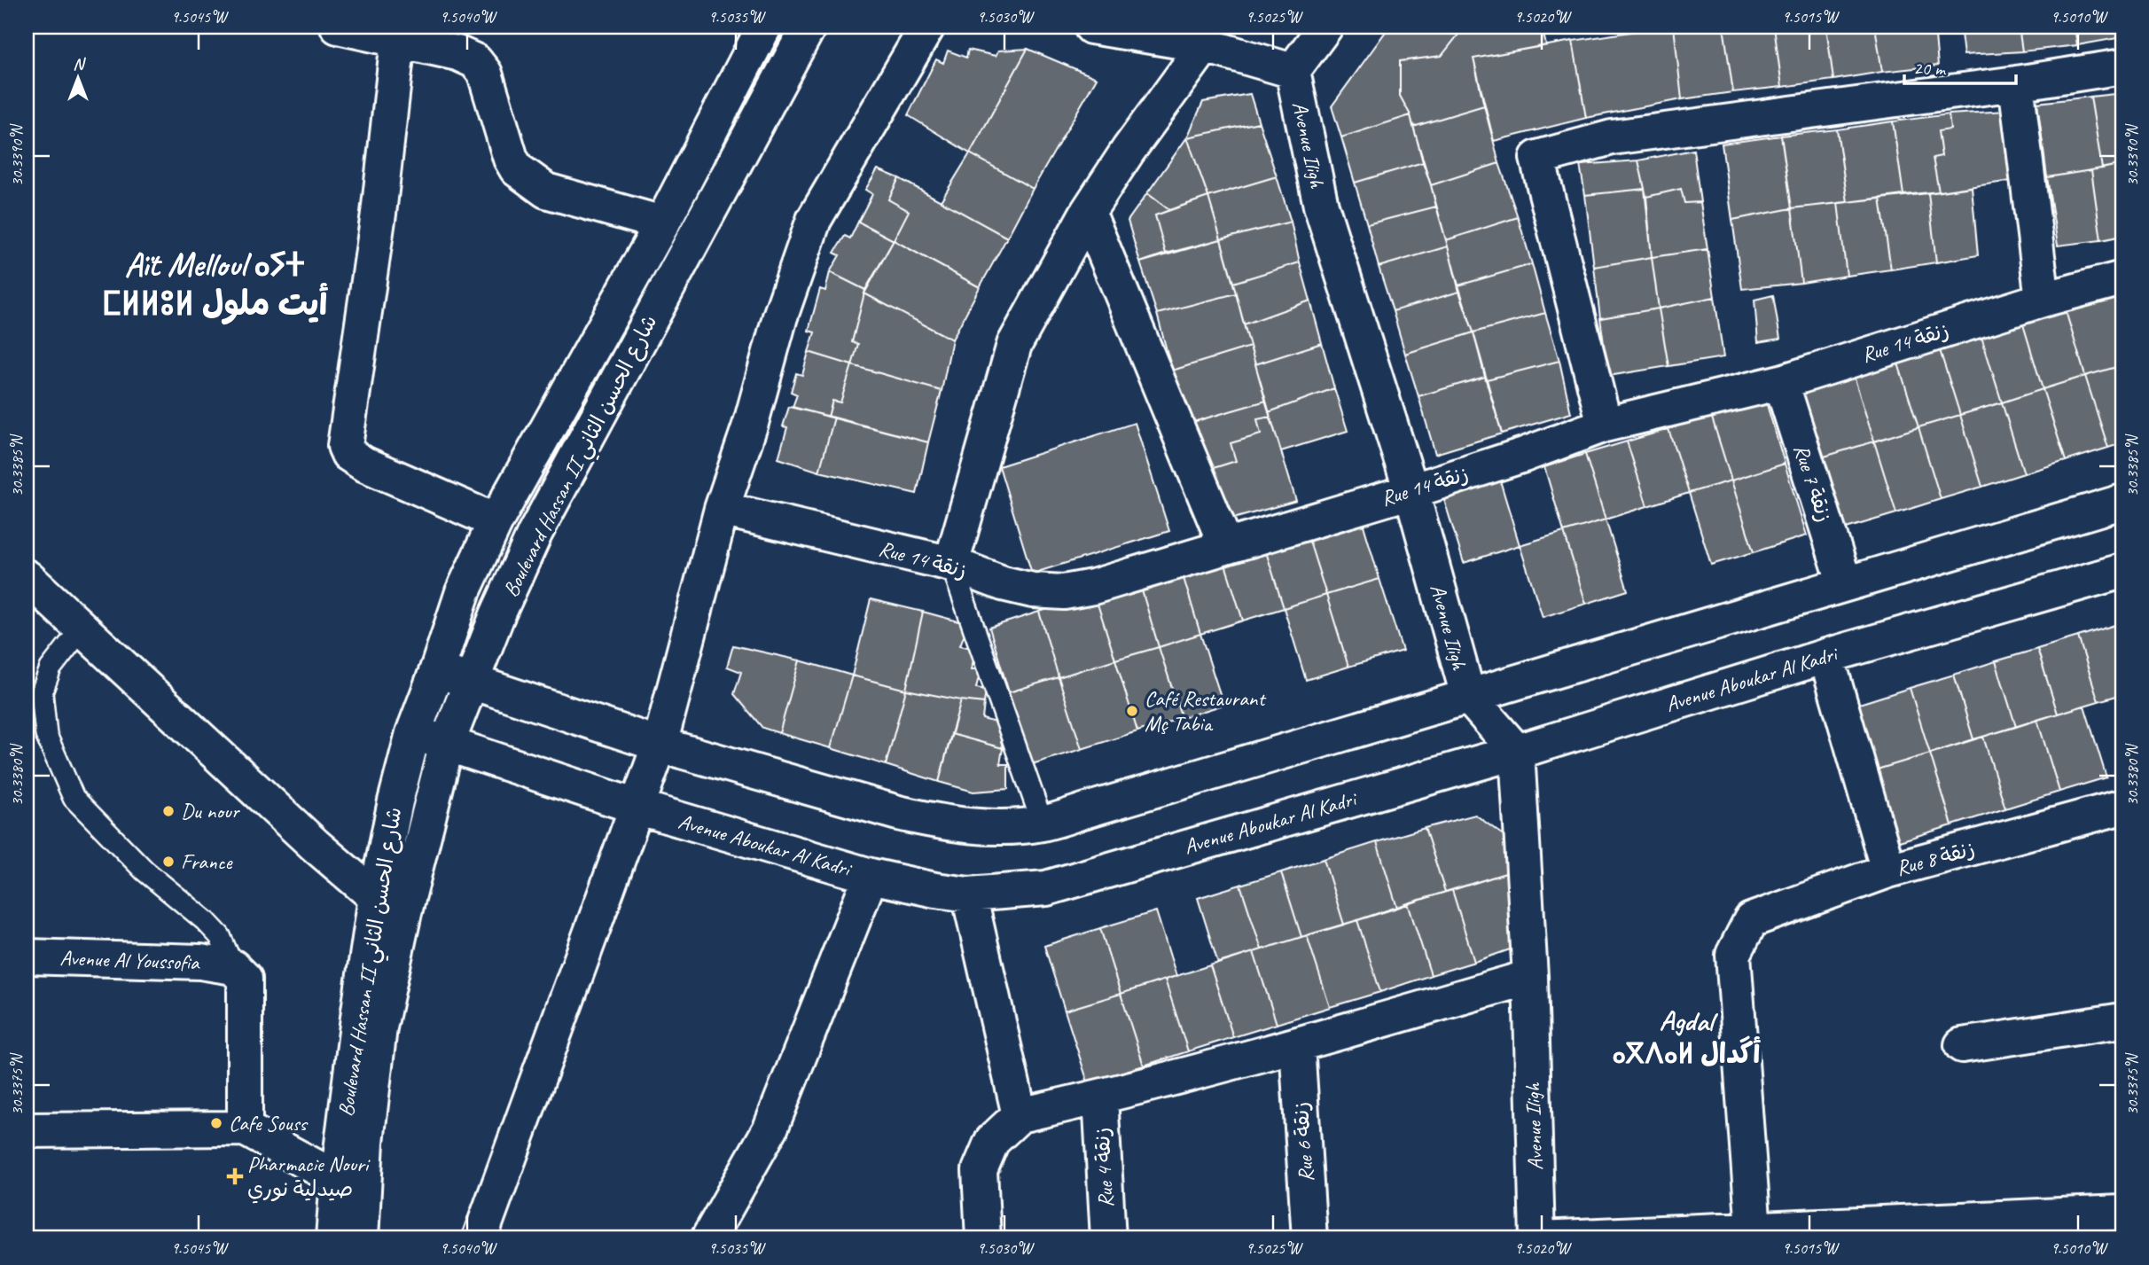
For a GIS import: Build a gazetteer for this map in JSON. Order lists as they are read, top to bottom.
{
  "streets": {
    "street": [
      "Avenue Iligh",
      "Rue 14 زنقة",
      "Boulevard Hassan II شارع الحسن الثاني",
      "Rue 7 زنقة",
      "Avenue Aboukar Al Kadri",
      "Rue 8 زنقة",
      "Avenue Al Youssofia",
      "Rue 6 زنقة",
      "Rue 4 زنقة"
    ]
  },
  "crossings": [
    ["Avenue Iligh", "Rue 14 زنقة"],
    ["Avenue Iligh", "Avenue Aboukar Al Kadri"],
    ["Rue 14 زنقة", "Rue 7 زنقة"],
    ["Boulevard Hassan II شارع الحسن الثاني", "Avenue Aboukar Al Kadri"]
  ],
  "districts": ["Aït Melloul ⴰⵢⵜ ⵎⵍⵍⵓⵍ أيت ملول", "Agdal ⴰⴳⴷⴰⵍ أگدال"],
  "places": {
    "other": [
      "Café Restaurant Mç Tabia",
      "Du nour",
      "France",
      "Cafe Souss"
    ],
    "health": ["Pharmacie Nouri صيدلية نوري"]
  },
  "scale_bar": "20 m",
  "north": "top",
  "coordinates": [
    "9.5045°W",
    "9.5040°W",
    "9.5035°W",
    "9.5030°W",
    "9.5025°W",
    "9.5020°W",
    "9.5015°W",
    "9.5010°W",
    "30.3390°N",
    "30.3385°N",
    "30.3380°N",
    "30.3375°N"
  ]
}
